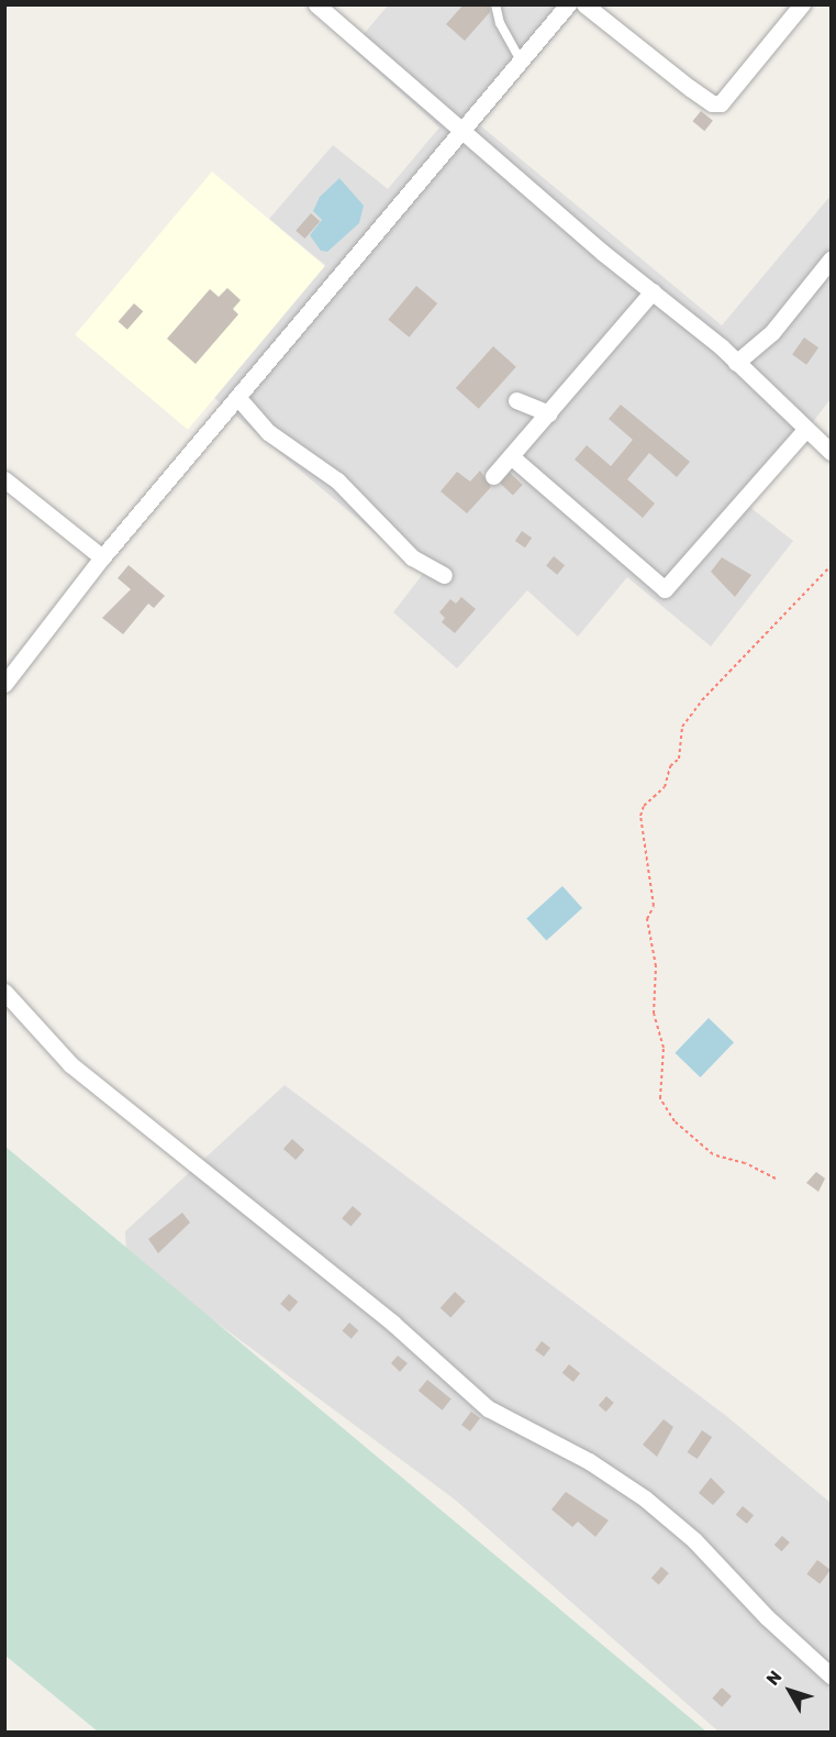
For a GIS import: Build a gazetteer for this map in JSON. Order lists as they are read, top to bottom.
{
  "north": "top left"
}
